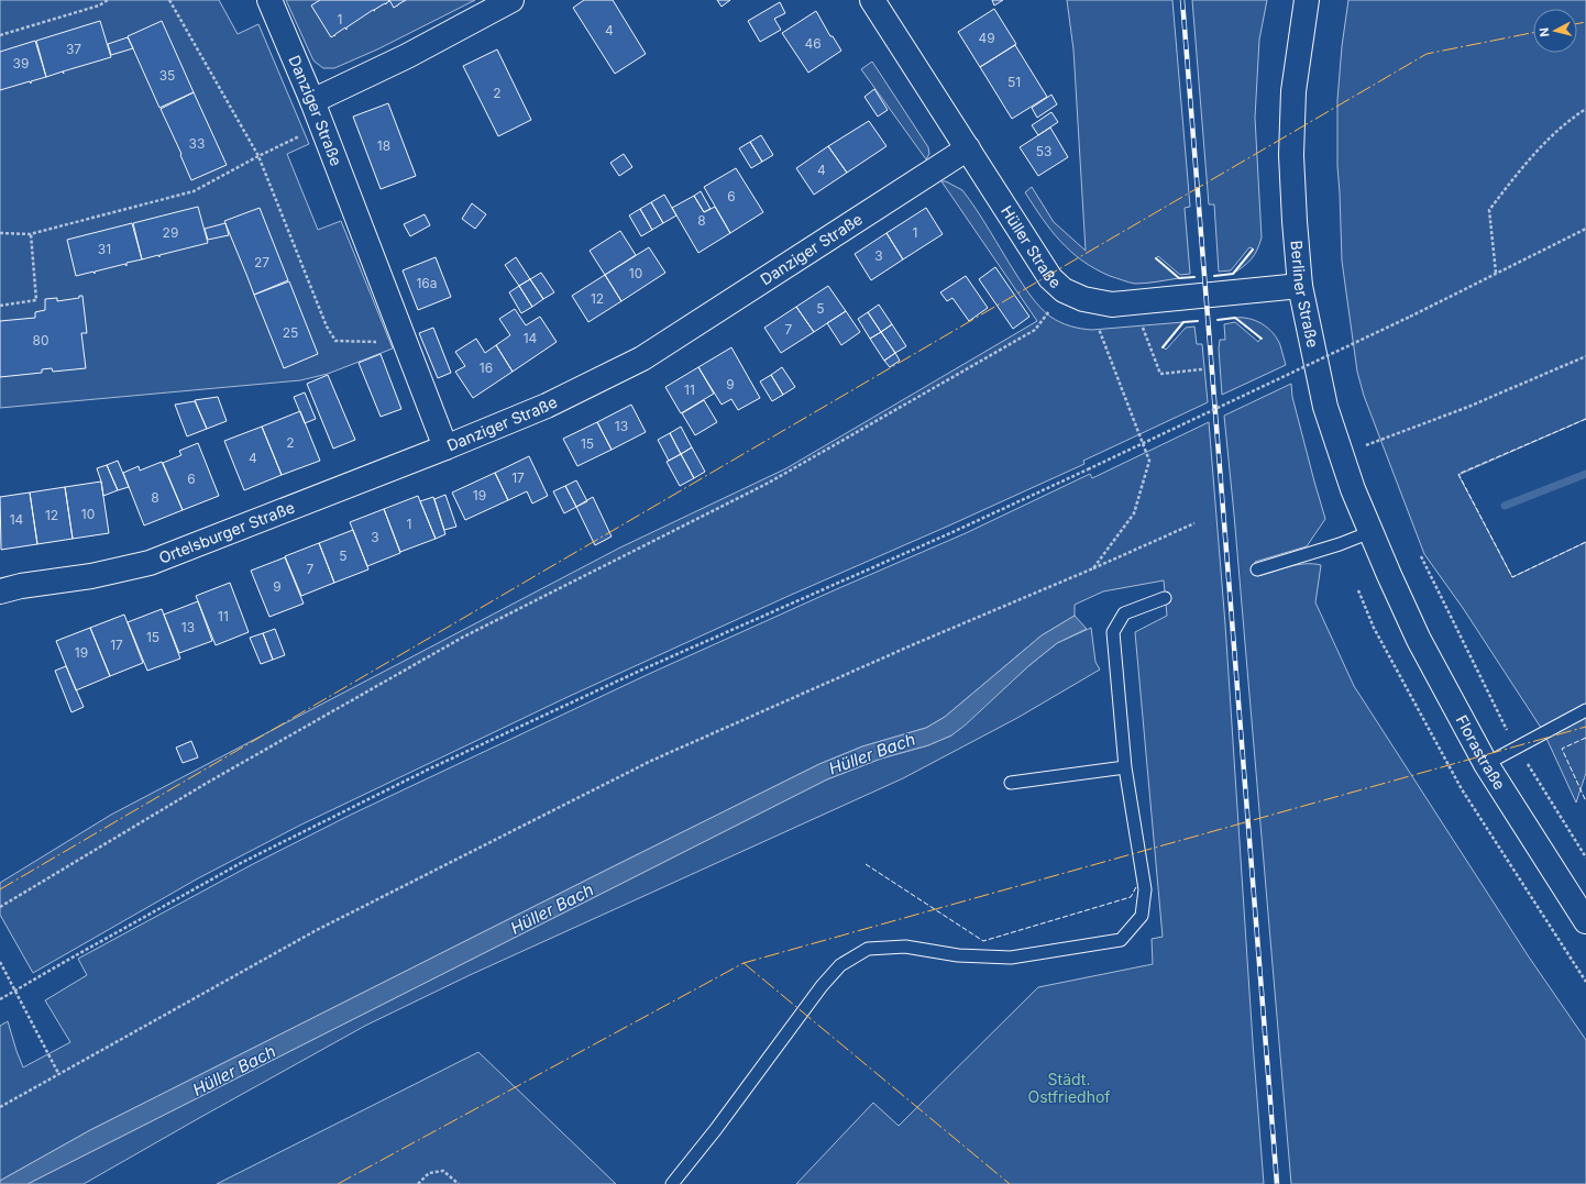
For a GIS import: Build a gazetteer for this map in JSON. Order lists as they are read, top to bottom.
{
  "streets": {
    "street": [
      "Danziger Straße",
      "Hüller Straße",
      "Berliner Straße",
      "Ortelsburger Straße",
      "Florastraße"
    ]
  },
  "crossings": [
    ["Danziger Straße", "Hüller Straße"],
    ["Danziger Straße", "Ortelsburger Straße"],
    ["Berliner Straße", "Florastraße"]
  ],
  "water": ["Hüller Bach"],
  "parks": ["Städt. Ostfriedhof"],
  "house_numbers": [
    "1",
    "4",
    "49",
    "46",
    "37",
    "39",
    "35",
    "51",
    "2",
    "33",
    "18",
    "53",
    "4",
    "6",
    "8",
    "29",
    "1",
    "31",
    "3",
    "27",
    "10",
    "16a",
    "12",
    "5",
    "7",
    "25",
    "14",
    "80",
    "16",
    "9",
    "11",
    "13",
    "2",
    "15",
    "4",
    "17",
    "6",
    "19",
    "8",
    "10",
    "12",
    "14",
    "1",
    "3",
    "5",
    "7",
    "9",
    "11",
    "13",
    "15",
    "17",
    "19"
  ],
  "north": "left"
}
